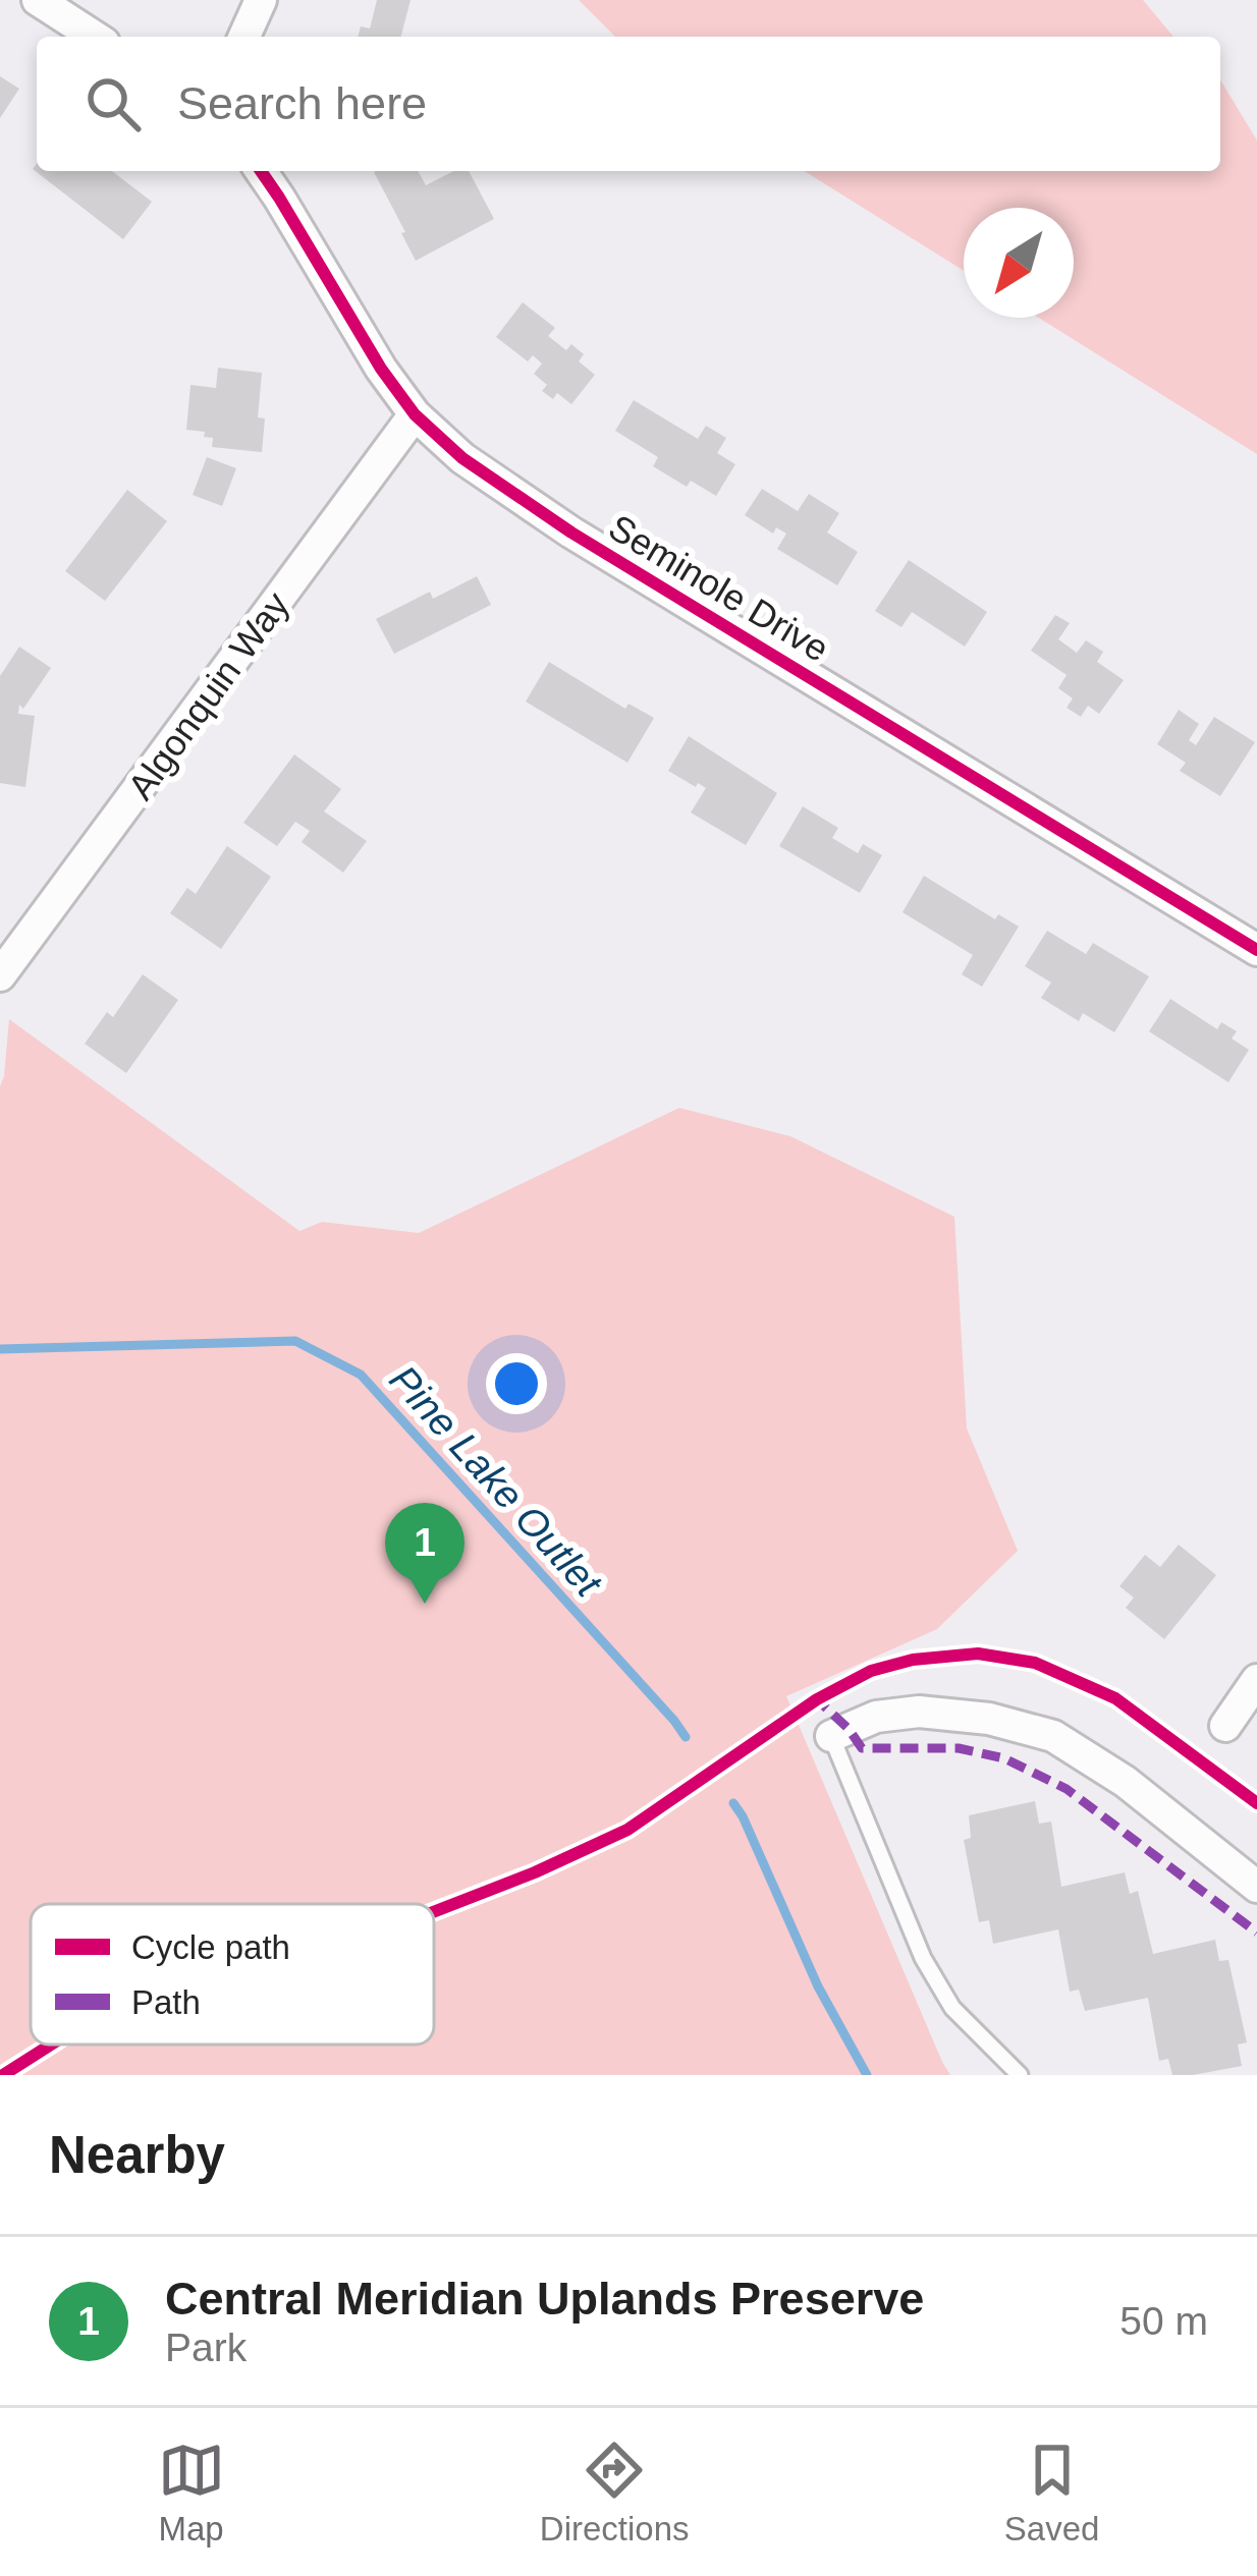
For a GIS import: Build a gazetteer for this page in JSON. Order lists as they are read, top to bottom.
{
  "streets": {
    "street": ["Seminole Drive", "Algonquin Way"]
  },
  "crossings": [
    ["Seminole Drive", "Algonquin Way"]
  ],
  "water": ["Pine Lake Outlet"],
  "legend": ["Cycle path", "Path"],
  "north": "bottom left",
  "page": {
    "search": "Search here",
    "pins": "1",
    "heading": "Nearby",
    "list": [
      {
        "mark": "1",
        "name": "Central Meridian Uplands Preserve",
        "note": "Park",
        "value": "50 m"
      }
    ],
    "nav": ["Map", "Directions", "Saved"]
  }
}
